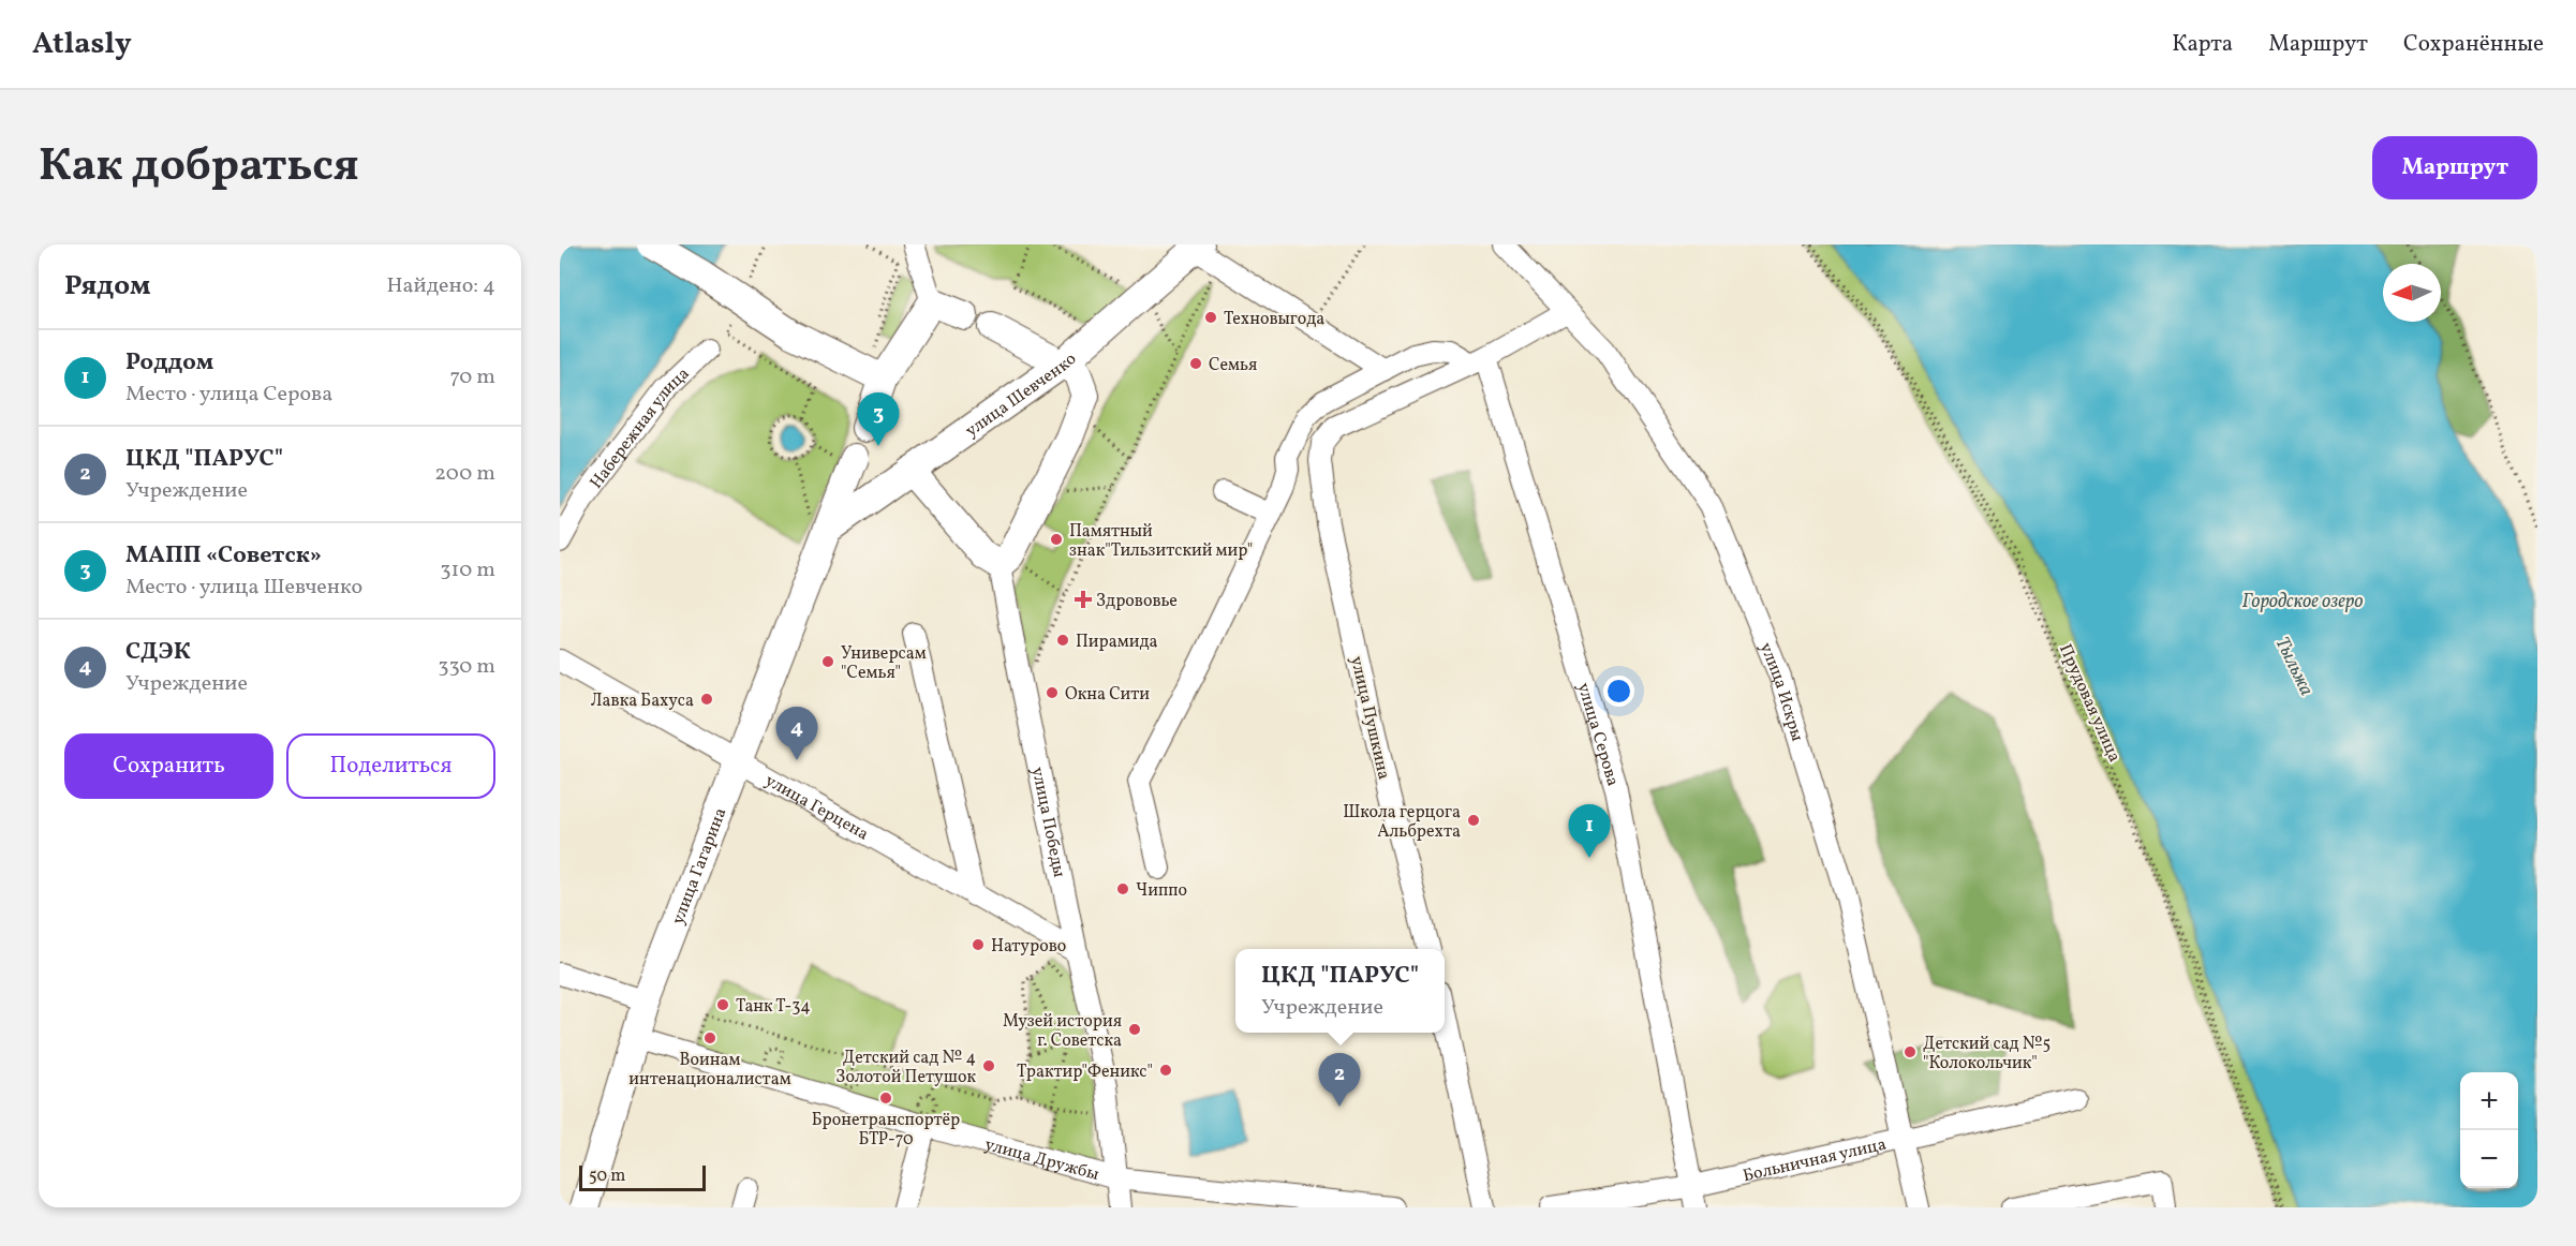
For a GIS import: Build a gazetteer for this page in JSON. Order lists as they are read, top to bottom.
{
  "streets": {
    "main road": ["улица Шевченко", "улица Гагарина"],
    "street": [
      "Набережная улица",
      "улица Искры",
      "улица Пушкина",
      "улица Серова",
      "улица Герцена",
      "улица Победы",
      "улица Дружбы",
      "Больничная улица"
    ],
    "path": ["Прудовая улица"]
  },
  "crossings": [
    ["улица Шевченко", "улица Гагарина"],
    ["улица Искры", "Больничная улица"],
    ["улица Пушкина", "улица Серова"],
    ["улица Серова", "Больничная улица"],
    ["улица Герцена", "улица Победы"],
    ["улица Герцена", "улица Гагарина"],
    ["улица Победы", "улица Дружбы"],
    ["улица Гагарина", "улица Дружбы"]
  ],
  "water": ["Городское озеро", "Тыльжа"],
  "places": {
    "other": [
      "Техновыгода",
      "Семья",
      "Памятный знак\"Тильзитский мир\"",
      "Пирамида",
      "Универсам \"Семья\"",
      "Окна Сити",
      "Лавка Бахуса",
      "Школа герцога Альбрехта",
      "Чиппо",
      "Натурово",
      "Танк Т-34",
      "Музей история г. Советска",
      "Воинам интенационалистам",
      "Детский сад №5 \"Колокольчик\"",
      "Детский сад № 4 Золотой Петушок",
      "Трактир\"Феникс\"",
      "Бронетранспортёр БТР-70"
    ],
    "health": ["Здрововье"]
  },
  "scale_bar": "50 m",
  "north": "left",
  "page": {
    "header": "Atlasly",
    "nav": ["Карта", "Маршрут", "Сохранённые"],
    "title": "Как добраться",
    "buttons": [
      "Маршрут",
      ["Сохранить", "Поделиться"]
    ],
    "heading": ["Рядом", "Найдено: 4"],
    "list": [
      {
        "mark": "1",
        "name": "Роддом",
        "note": "Место · улица Серова",
        "value": "70 m"
      },
      {
        "mark": "2",
        "name": "ЦКД \"ПАРУС\"",
        "note": "Учреждение",
        "value": "200 m"
      },
      {
        "mark": "3",
        "name": "МАПП «Советск»",
        "note": "Место · улица Шевченко",
        "value": "310 m"
      },
      {
        "mark": "4",
        "name": "СДЭК",
        "note": "Учреждение",
        "value": "330 m"
      }
    ],
    "pins": [
      "3",
      "4",
      "1",
      "2"
    ],
    "popup": ["ЦКД \"ПАРУС\"", "Учреждение"],
    "map_buttons": ["+", "−"],
    "scale": "50 m"
  }
}
